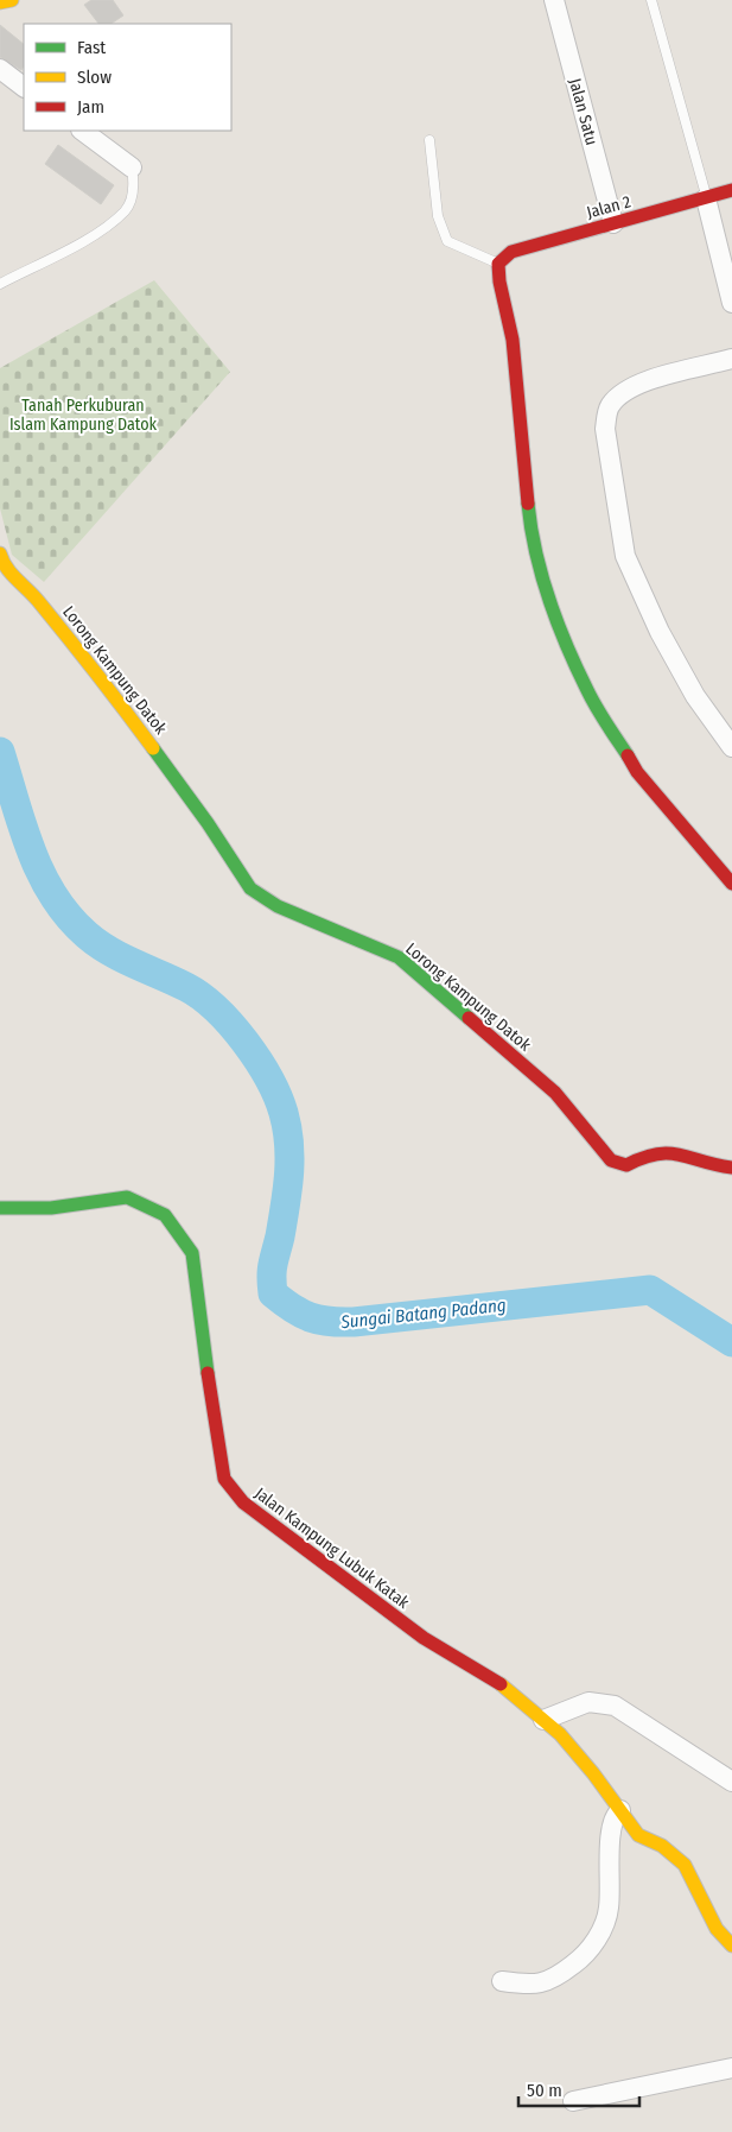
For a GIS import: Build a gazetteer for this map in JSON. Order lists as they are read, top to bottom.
{
  "streets": {
    "main road": ["Jalan 2", "Lorong Kampung Datok", "Jalan Kampung Lubuk Katak"],
    "street": ["Jalan Satu"]
  },
  "crossings": [
    ["Jalan Satu", "Jalan 2"]
  ],
  "water": ["Sungai Batang Padang"],
  "parks": ["Tanah Perkuburan Islam Kampung Datok"],
  "legend": ["Fast", "Slow", "Jam"],
  "scale_bar": "50 m"
}
